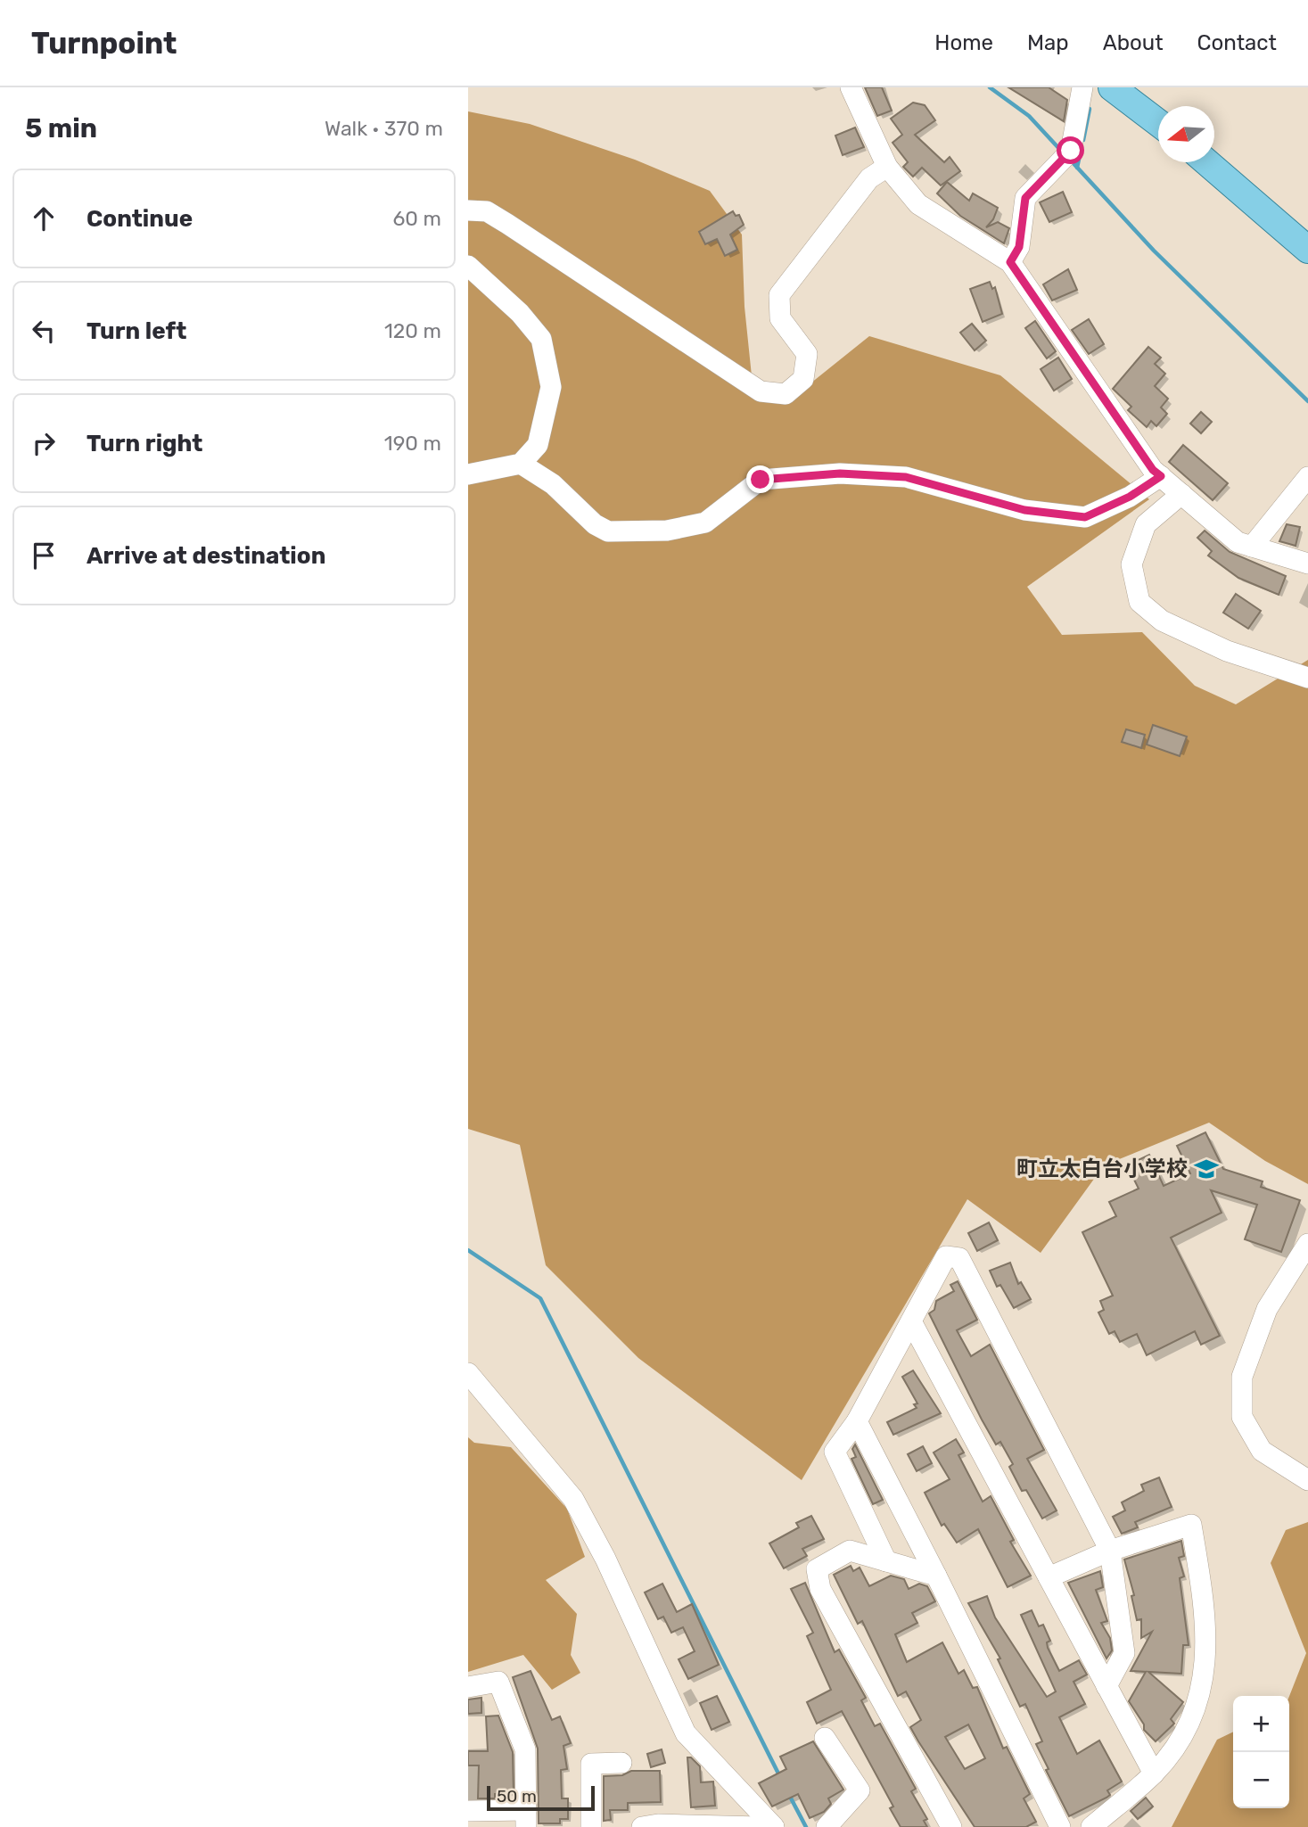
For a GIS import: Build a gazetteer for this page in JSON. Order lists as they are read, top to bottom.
{
  "places": {
    "school or university": ["町立太白台小学校"]
  },
  "scale_bar": "50 m",
  "north": "left",
  "page": {
    "header": "Turnpoint",
    "nav": [
      "Home",
      "Map",
      "About",
      "Contact"
    ],
    "heading": ["5 min", "Walk · 370 m"],
    "list": [
      ["Continue", "60 m"],
      ["Turn left", "120 m"],
      ["Turn right", "190 m"],
      "Arrive at destination"
    ],
    "map_buttons": ["+", "−"],
    "scale": "50 m"
  }
}
